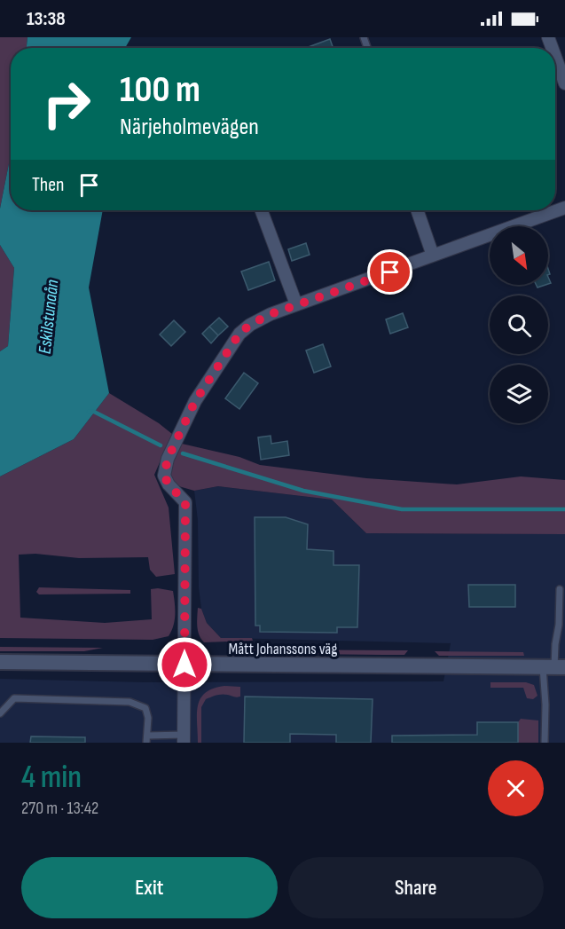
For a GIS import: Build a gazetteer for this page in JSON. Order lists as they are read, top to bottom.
{
  "streets": {
    "street": ["Mått Johanssons väg"]
  },
  "water": ["Eskilstunaån"],
  "north": "bottom right",
  "page": {
    "status": "13:38",
    "turn": ["100 m", "Närjeholmevägen"],
    "then": "Then",
    "heading": ["4 min", "270 m · 13:42"],
    "buttons": ["Exit", "Share"]
  }
}
